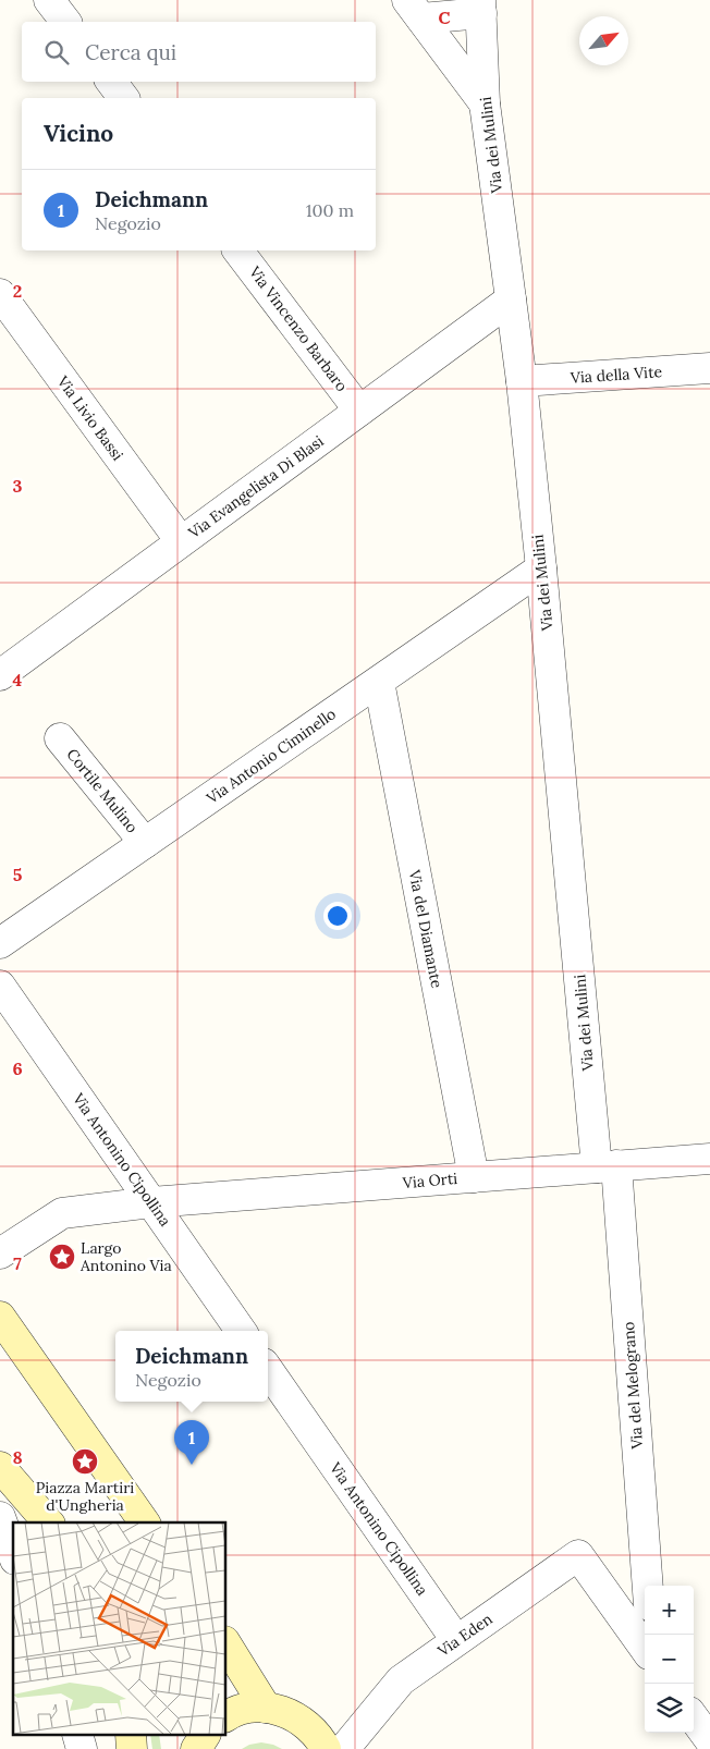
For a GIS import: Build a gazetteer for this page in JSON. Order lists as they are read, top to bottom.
{
  "streets": {
    "street": [
      "Via dei Mulini",
      "Via Vincenzo Barbaro",
      "Via della Vite",
      "Via Livio Bassi",
      "Via Evangelista Di Blasi",
      "Via Antonio Ciminello",
      "Cortile Mulino",
      "Via del Diamante",
      "Via Antonino Cipollina",
      "Via Orti",
      "Via del Melograno",
      "Via Eden"
    ]
  },
  "crossings": [
    ["Via dei Mulini", "Via della Vite"],
    ["Via dei Mulini", "Via Evangelista Di Blasi"],
    ["Via dei Mulini", "Via Antonio Ciminello"],
    ["Via dei Mulini", "Via Orti"],
    ["Via dei Mulini", "Via del Melograno"],
    ["Via Vincenzo Barbaro", "Via Evangelista Di Blasi"],
    ["Via Livio Bassi", "Via Evangelista Di Blasi"],
    ["Via Antonio Ciminello", "Cortile Mulino"],
    ["Via Antonio Ciminello", "Via del Diamante"],
    ["Via del Diamante", "Via Orti"],
    ["Via Antonino Cipollina", "Via Orti"],
    ["Via Antonino Cipollina", "Via Eden"],
    ["Via Orti", "Via del Melograno"]
  ],
  "places": {
    "place": ["Largo Antonino Via", "Piazza Martiri d'Ungheria"]
  },
  "north": "top right",
  "page": {
    "search": "Cerca qui",
    "heading": "Vicino",
    "list": [
      {
        "mark": "1",
        "name": "Deichmann",
        "note": "Negozio",
        "value": "100 m"
      }
    ],
    "popup": ["Deichmann", "Negozio"],
    "pins": "1",
    "map_buttons": ["+", "−"]
  },
  "grid": {
    "columns": ["C"],
    "rows": [
      "2",
      "3",
      "4",
      "5",
      "6",
      "7",
      "8"
    ]
  }
}
